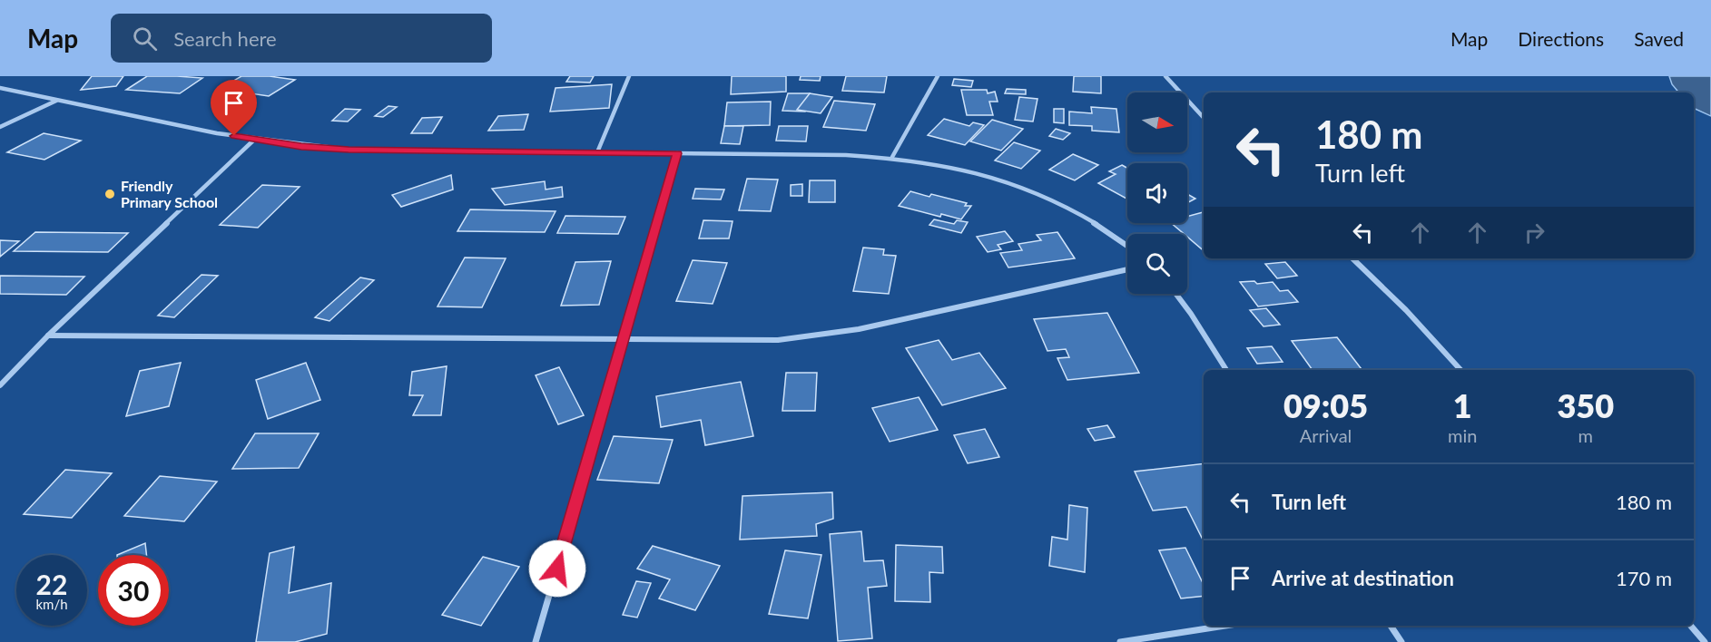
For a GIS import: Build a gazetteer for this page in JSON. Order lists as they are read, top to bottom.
{
  "places": ["Friendly Primary School"],
  "north": "right",
  "page": {
    "header": "Map",
    "search": "Search here",
    "nav": ["Map", "Directions", "Saved"],
    "turn": ["180 m", "Turn left"],
    "eta": [
      "09:05",
      "Arrival",
      "1",
      "min",
      "350",
      "m"
    ],
    "list": [
      {
        "name": "Turn left",
        "value": "180 m"
      },
      {
        "name": "Arrive at destination",
        "value": "170 m"
      }
    ],
    "speed": "22 km/h",
    "limit": "30"
  }
}
